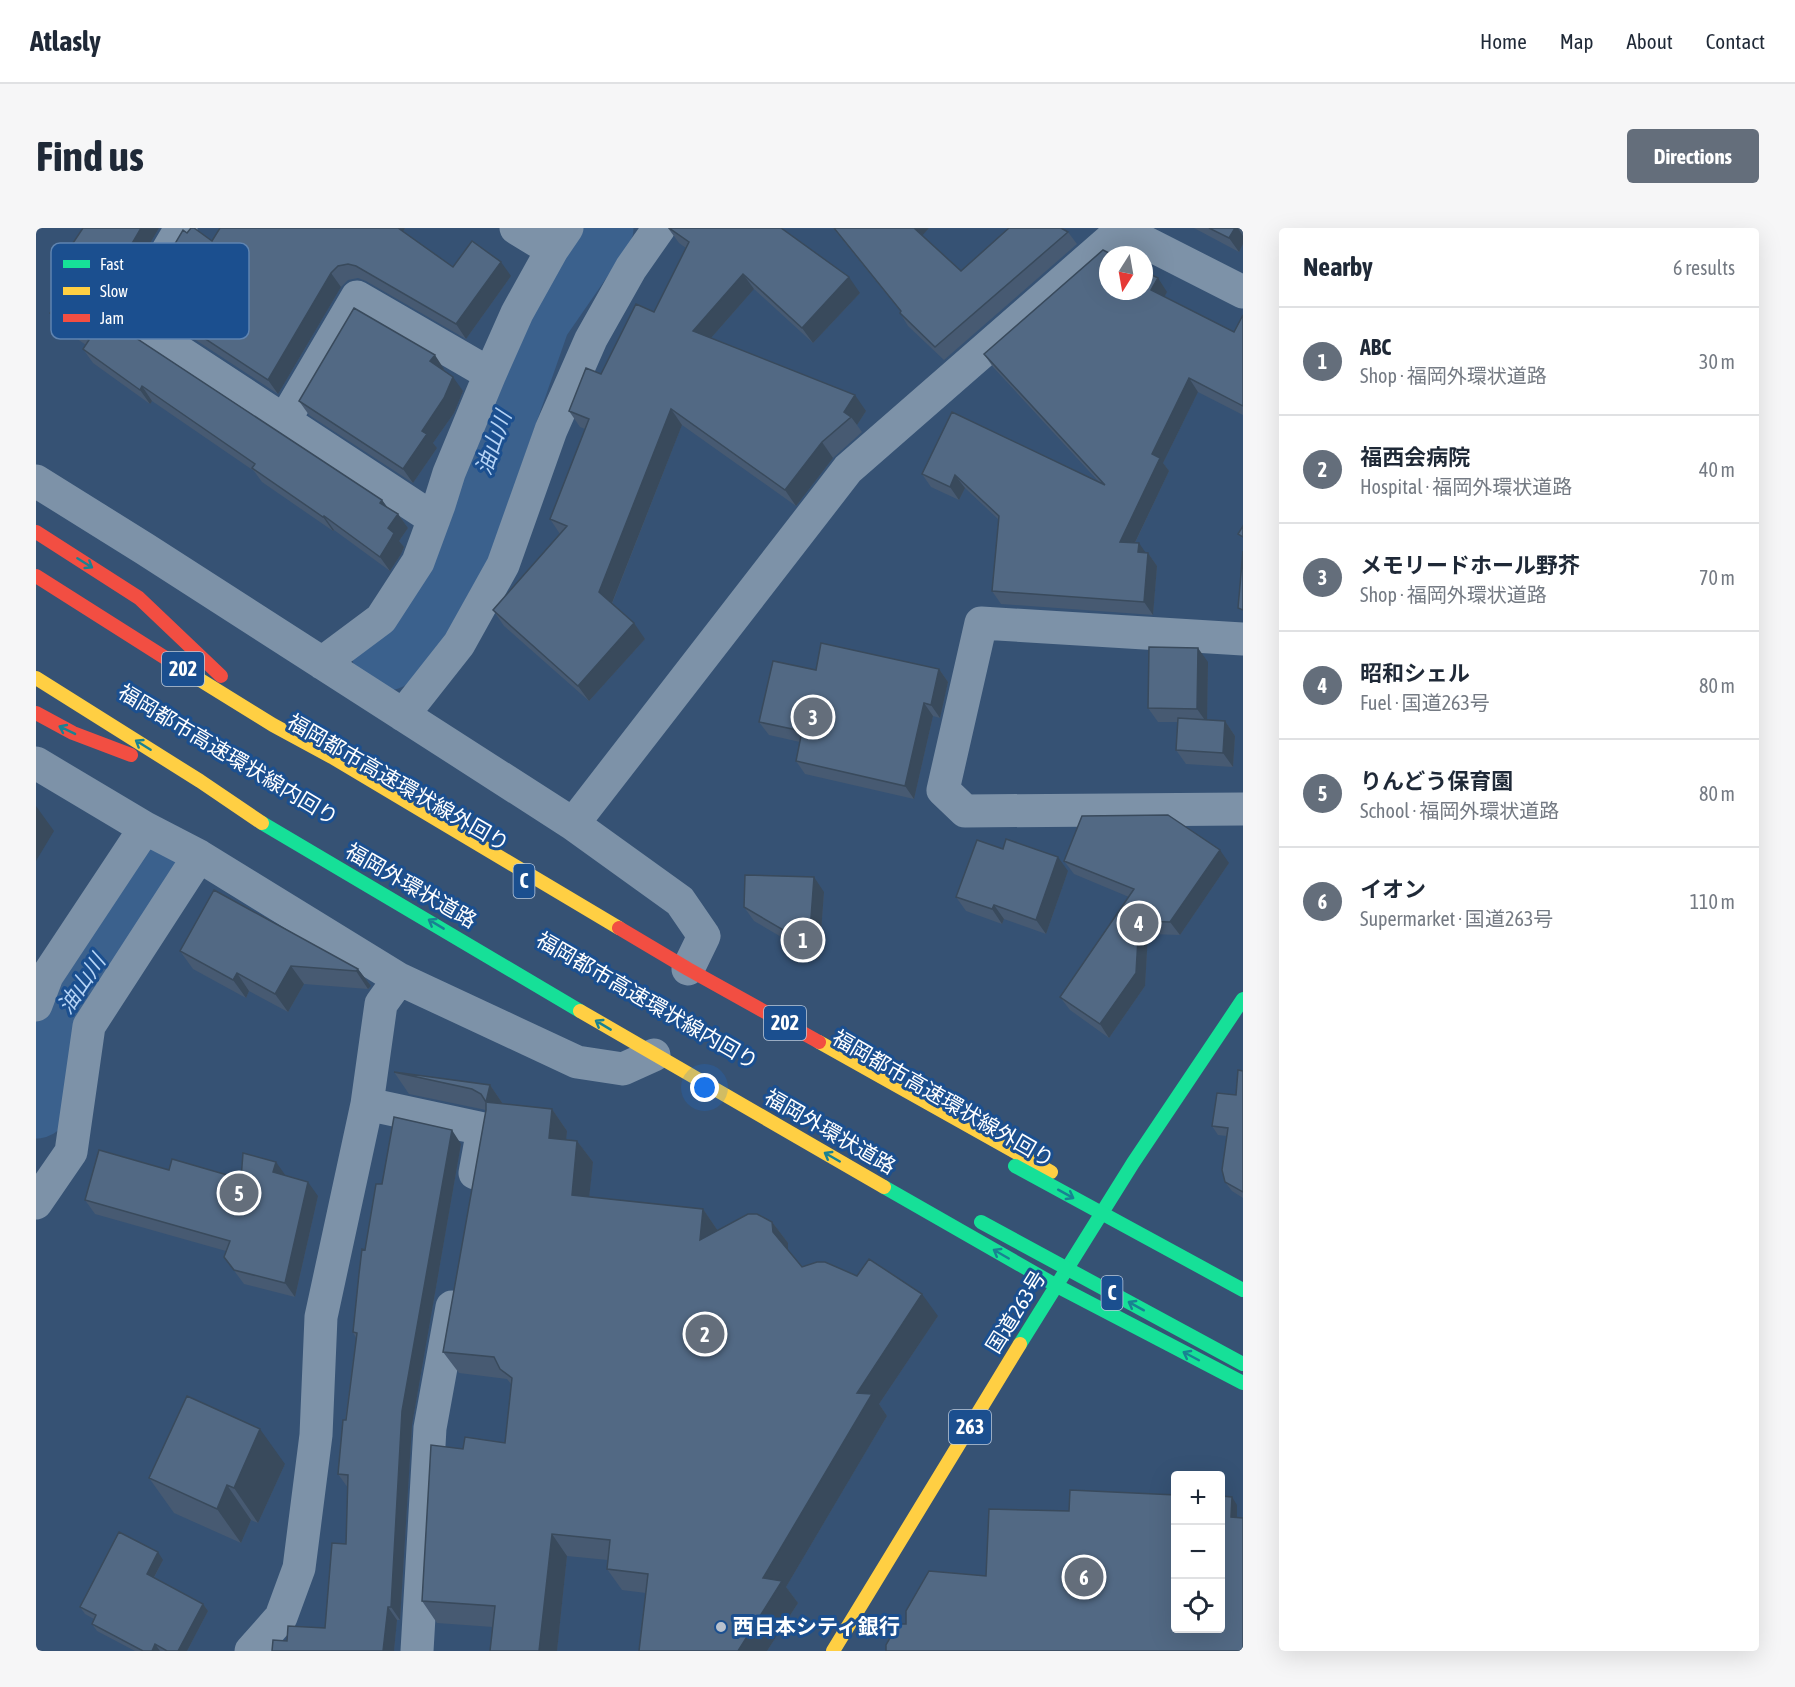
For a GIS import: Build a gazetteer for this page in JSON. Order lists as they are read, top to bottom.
{
  "streets": {
    "highway": [
      "202",
      "福岡都市高速環状線内回り",
      "福岡都市高速環状線外回り",
      "C",
      "福岡外環状道路",
      "国道263号",
      "263"
    ]
  },
  "crossings": [
    ["202", "国道263号"],
    ["福岡外環状道路", "国道263号"]
  ],
  "water": ["油山川"],
  "places": ["西日本シティ銀行"],
  "legend": ["Fast", "Slow", "Jam"],
  "north": "bottom",
  "page": {
    "header": "Atlasly",
    "nav": [
      "Home",
      "Map",
      "About",
      "Contact"
    ],
    "buttons": "Directions",
    "title": "Find us",
    "heading": ["Nearby", "6 results"],
    "list": [
      {
        "mark": "1",
        "name": "ABC",
        "note": "Shop · 福岡外環状道路",
        "value": "30 m"
      },
      {
        "mark": "2",
        "name": "福西会病院",
        "note": "Hospital · 福岡外環状道路",
        "value": "40 m"
      },
      {
        "mark": "3",
        "name": "メモリードホール野芥",
        "note": "Shop · 福岡外環状道路",
        "value": "70 m"
      },
      {
        "mark": "4",
        "name": "昭和シェル",
        "note": "Fuel · 国道263号",
        "value": "80 m"
      },
      {
        "mark": "5",
        "name": "りんどう保育園",
        "note": "School · 福岡外環状道路",
        "value": "80 m"
      },
      {
        "mark": "6",
        "name": "イオン",
        "note": "Supermarket · 国道263号",
        "value": "110 m"
      }
    ],
    "pins": [
      "3",
      "4",
      "1",
      "5",
      "2",
      "6"
    ],
    "map_buttons": ["+", "−"]
  }
}
